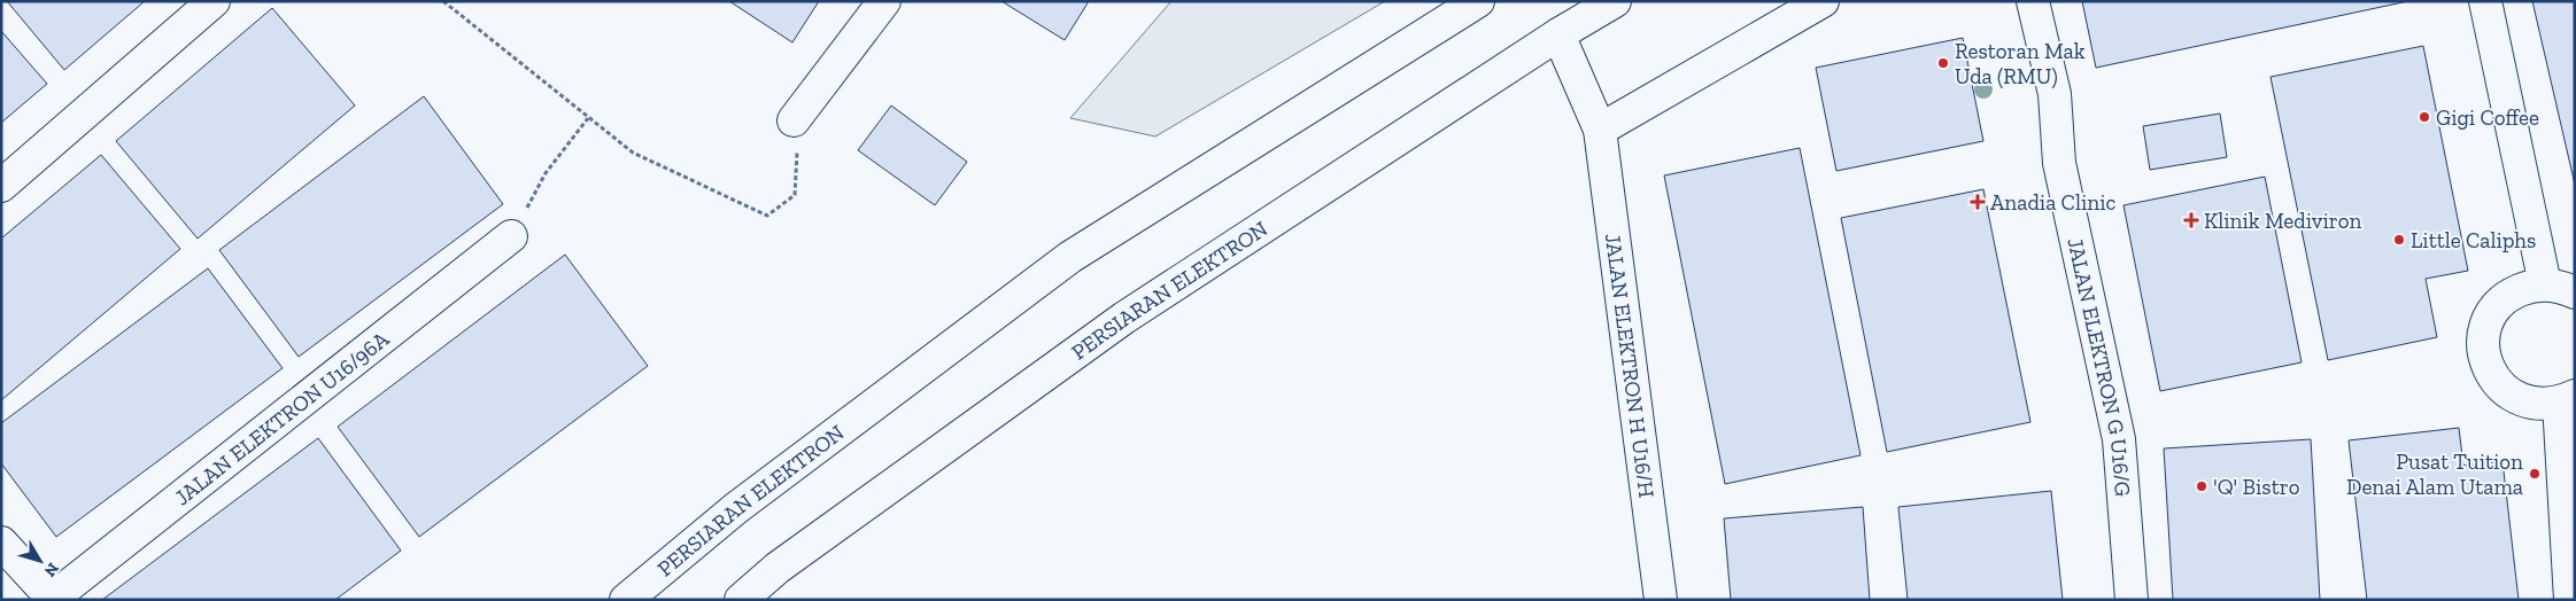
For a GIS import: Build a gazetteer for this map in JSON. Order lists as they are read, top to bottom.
{
  "streets": {
    "street": [
      "PERSIARAN ELEKTRON",
      "JALAN ELEKTRON H U16/H",
      "JALAN ELEKTRON G U16/G",
      "JALAN ELEKTRON U16/96A"
    ]
  },
  "crossings": [
    ["PERSIARAN ELEKTRON", "JALAN ELEKTRON H U16/H"]
  ],
  "places": {
    "other": [
      "Restoran Mak Uda (RMU)",
      "Gigi Coffee",
      "Little Caliphs",
      "Pusat Tuition Denai Alam Utama",
      "'Q' Bistro"
    ],
    "health": ["Anadia Clinic", "Klinik Mediviron"]
  },
  "north": "bottom right"
}
